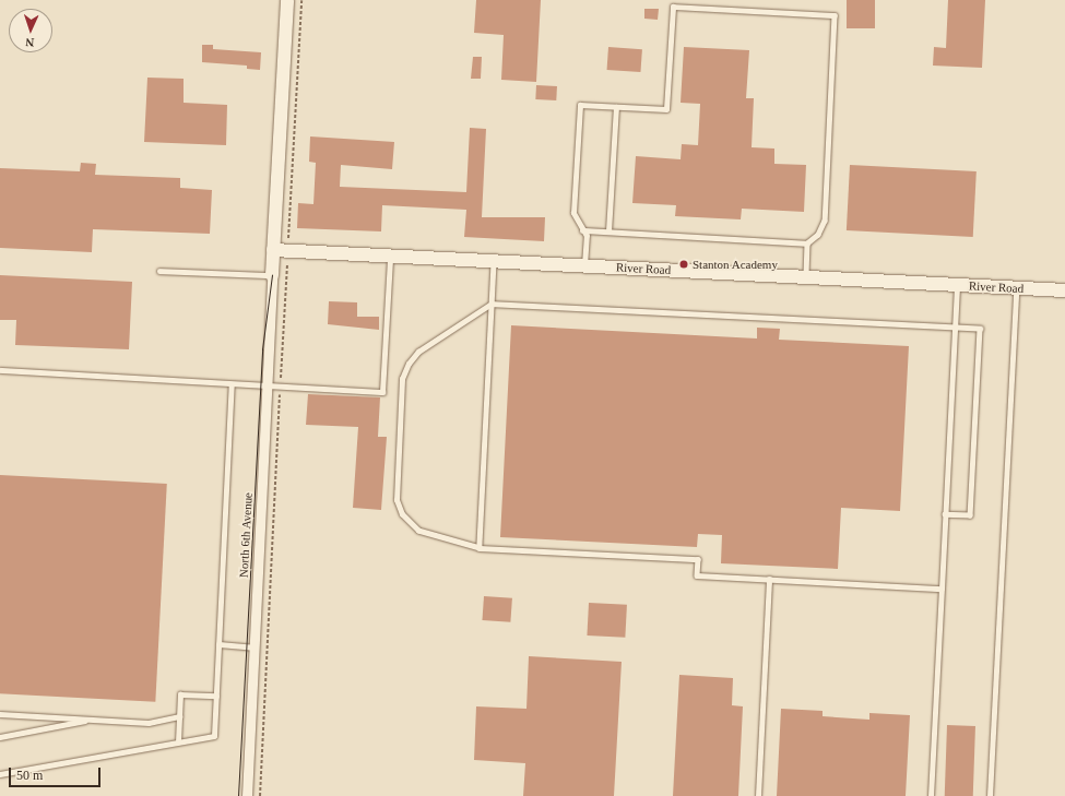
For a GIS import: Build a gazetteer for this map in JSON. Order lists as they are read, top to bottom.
{
  "streets": {
    "street": ["River Road", "North 6th Avenue"]
  },
  "places": ["Stanton Academy"],
  "scale_bar": "50 m",
  "north": "bottom"
}
